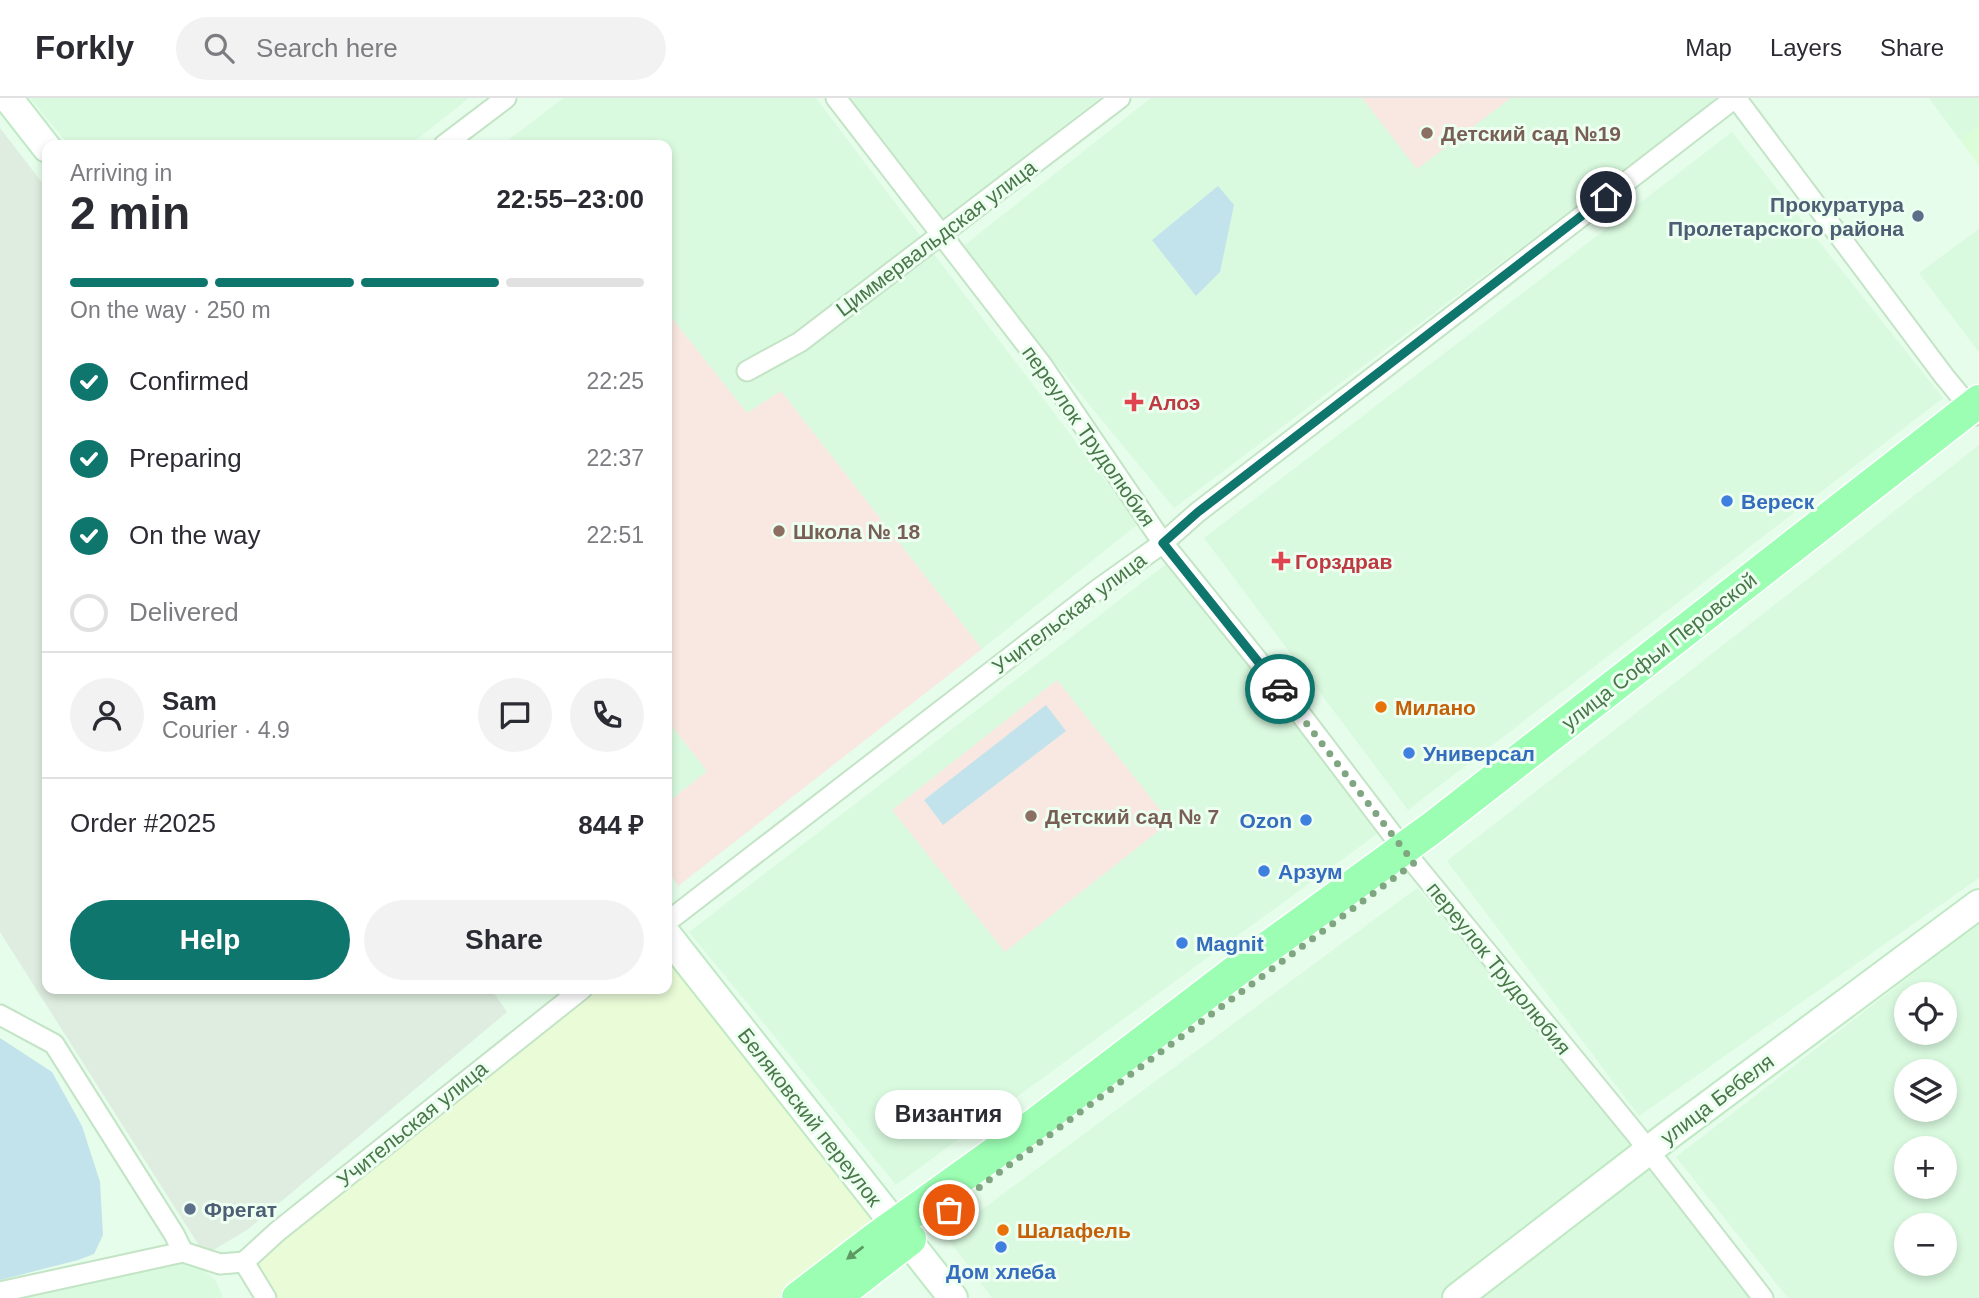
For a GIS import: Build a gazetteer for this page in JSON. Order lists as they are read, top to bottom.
{
  "streets": {
    "main road": ["улица Софьи Перовской"],
    "street": [
      "Циммервальдская улица",
      "переулок Трудолюбия",
      "Учительская улица",
      "улица Бебеля",
      "Беляковский переулок"
    ]
  },
  "crossings": [
    ["Циммервальдская улица", "переулок Трудолюбия"],
    ["переулок Трудолюбия", "Учительская улица"],
    ["переулок Трудолюбия", "улица Софьи Перовской"],
    ["переулок Трудолюбия", "улица Бебеля"],
    ["улица Софьи Перовской", "Беляковский переулок"]
  ],
  "places": {
    "other": [
      "Детский сад №19",
      "Прокуратура Пролетарского района",
      "Вереск",
      "Школа № 18",
      "Милано",
      "Универсал",
      "Детский сад № 7",
      "Ozon",
      "Арзум",
      "Magnit",
      "Фрегат",
      "Византия",
      "Шалафель",
      "Дом хлеба"
    ],
    "health": ["Алоэ", "Горздрав"]
  },
  "page": {
    "header": "Forkly",
    "search": "Search here",
    "nav": ["Map", "Layers", "Share"],
    "heading": ["2 min", "Arriving in", "22:55–23:00"],
    "panel": [
      "Sam",
      "Courier · 4.9",
      "Order #2025",
      "844 ₽"
    ],
    "bar": "On the way · 250 m",
    "list": [
      ["Confirmed", "22:25"],
      ["Preparing", "22:37"],
      ["On the way", "22:51"],
      "Delivered"
    ],
    "buttons": ["Help", "Share"],
    "map_buttons": ["+", "−"],
    "bubble": "Византия"
  }
}
